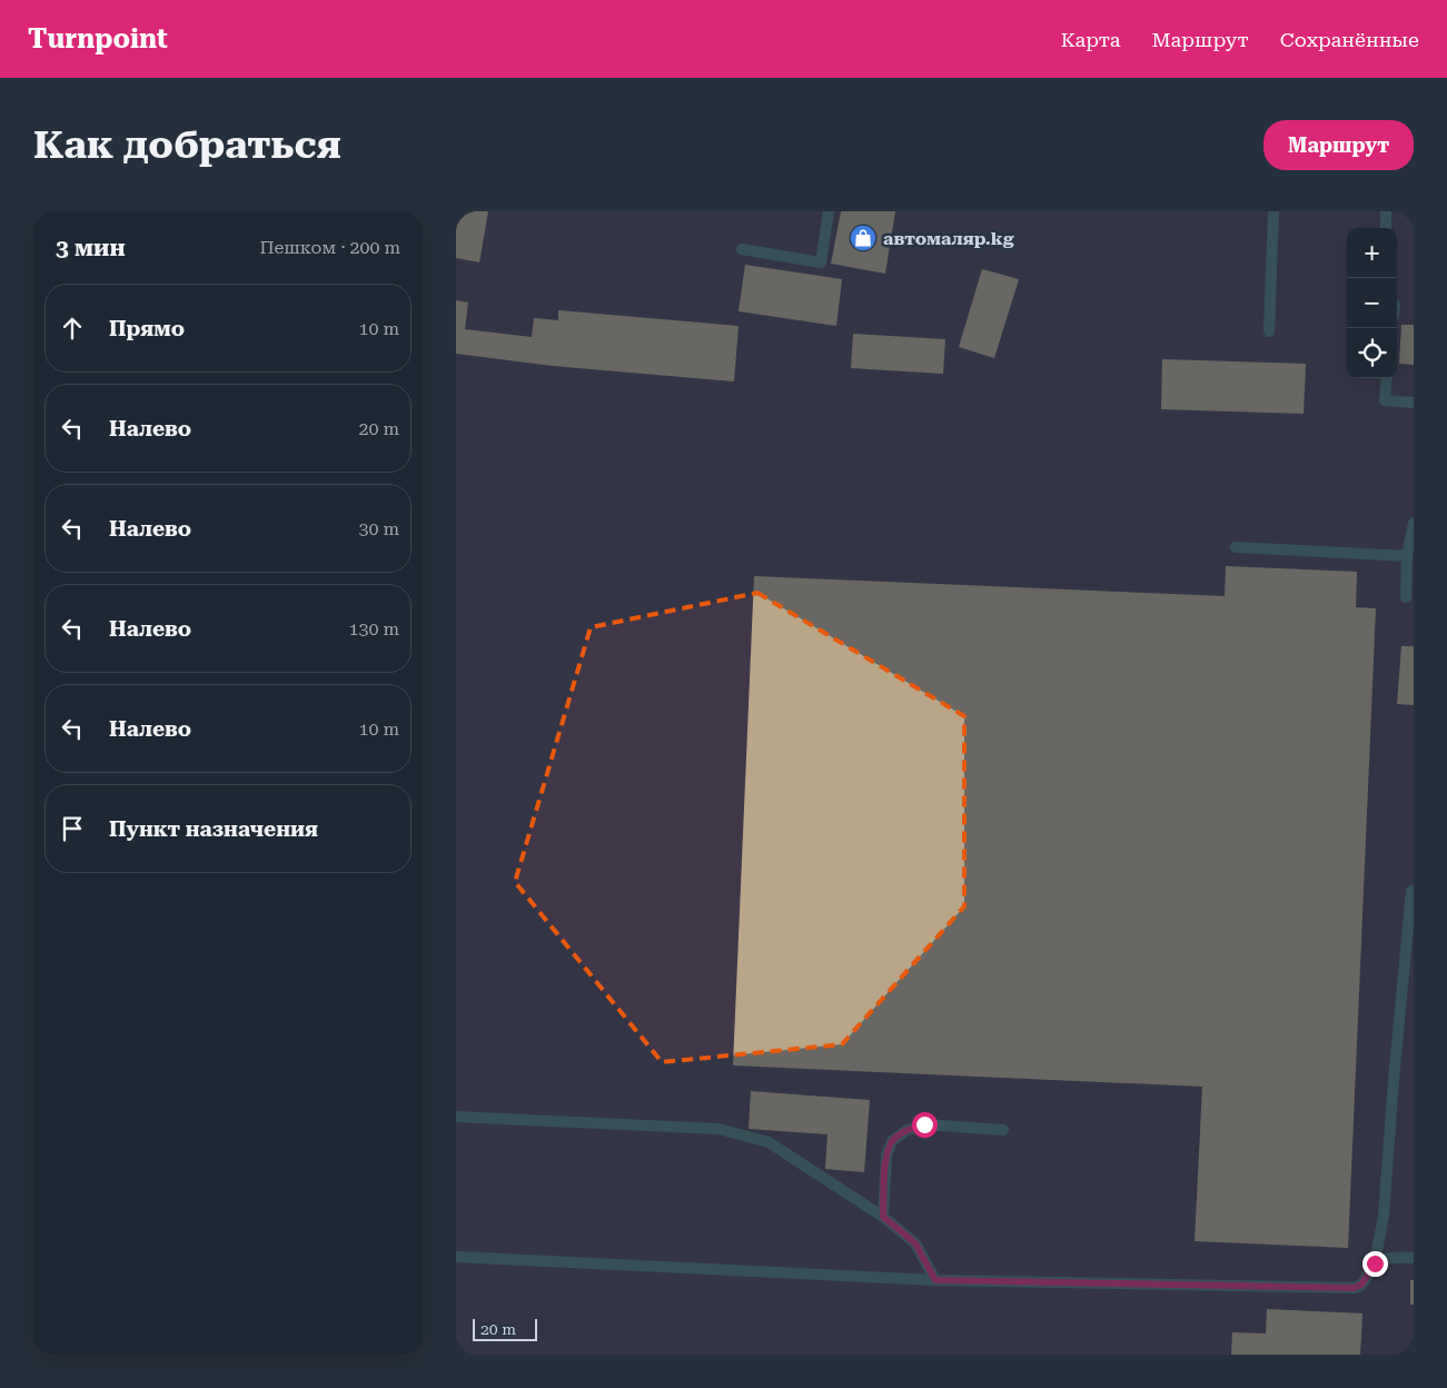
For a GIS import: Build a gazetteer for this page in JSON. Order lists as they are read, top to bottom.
{
  "places": {
    "shop": ["автомаляр.kg"]
  },
  "scale_bar": "20 m",
  "page": {
    "header": "Turnpoint",
    "nav": ["Карта", "Маршрут", "Сохранённые"],
    "buttons": "Маршрут",
    "title": "Как добраться",
    "heading": ["3 мин", "Пешком · 200 m"],
    "map_buttons": ["+", "−"],
    "list": [
      ["Прямо", "10 m"],
      ["Налево", "20 m"],
      ["Налево", "30 m"],
      ["Налево", "130 m"],
      ["Налево", "10 m"],
      "Пункт назначения"
    ],
    "scale": "20 m"
  }
}
